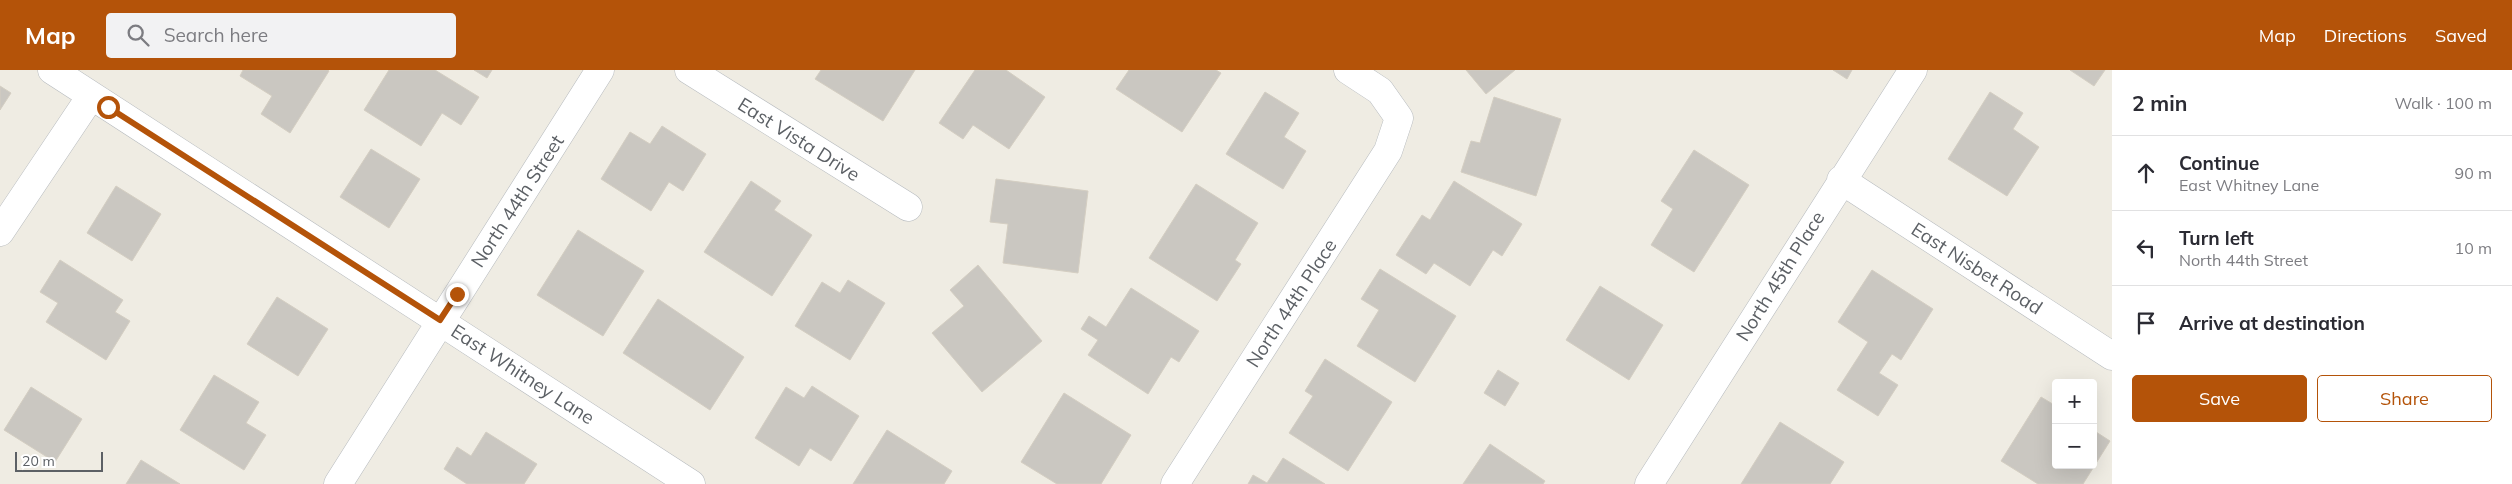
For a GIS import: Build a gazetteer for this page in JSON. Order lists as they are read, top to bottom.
{
  "streets": {
    "street": [
      "East Vista Drive",
      "North 44th Street",
      "East Nisbet Road",
      "North 45th Place",
      "North 44th Place",
      "East Whitney Lane"
    ]
  },
  "crossings": [
    ["North 44th Street", "East Whitney Lane"],
    ["East Nisbet Road", "North 45th Place"]
  ],
  "scale_bar": "20 m",
  "page": {
    "header": "Map",
    "search": "Search here",
    "nav": ["Map", "Directions", "Saved"],
    "heading": ["2 min", "Walk · 100 m"],
    "list": [
      ["Continue", "East Whitney Lane", "90 m"],
      ["Turn left", "North 44th Street", "10 m"],
      "Arrive at destination"
    ],
    "buttons": ["Save", "Share"],
    "map_buttons": ["+", "−"],
    "scale": "20 m"
  }
}
